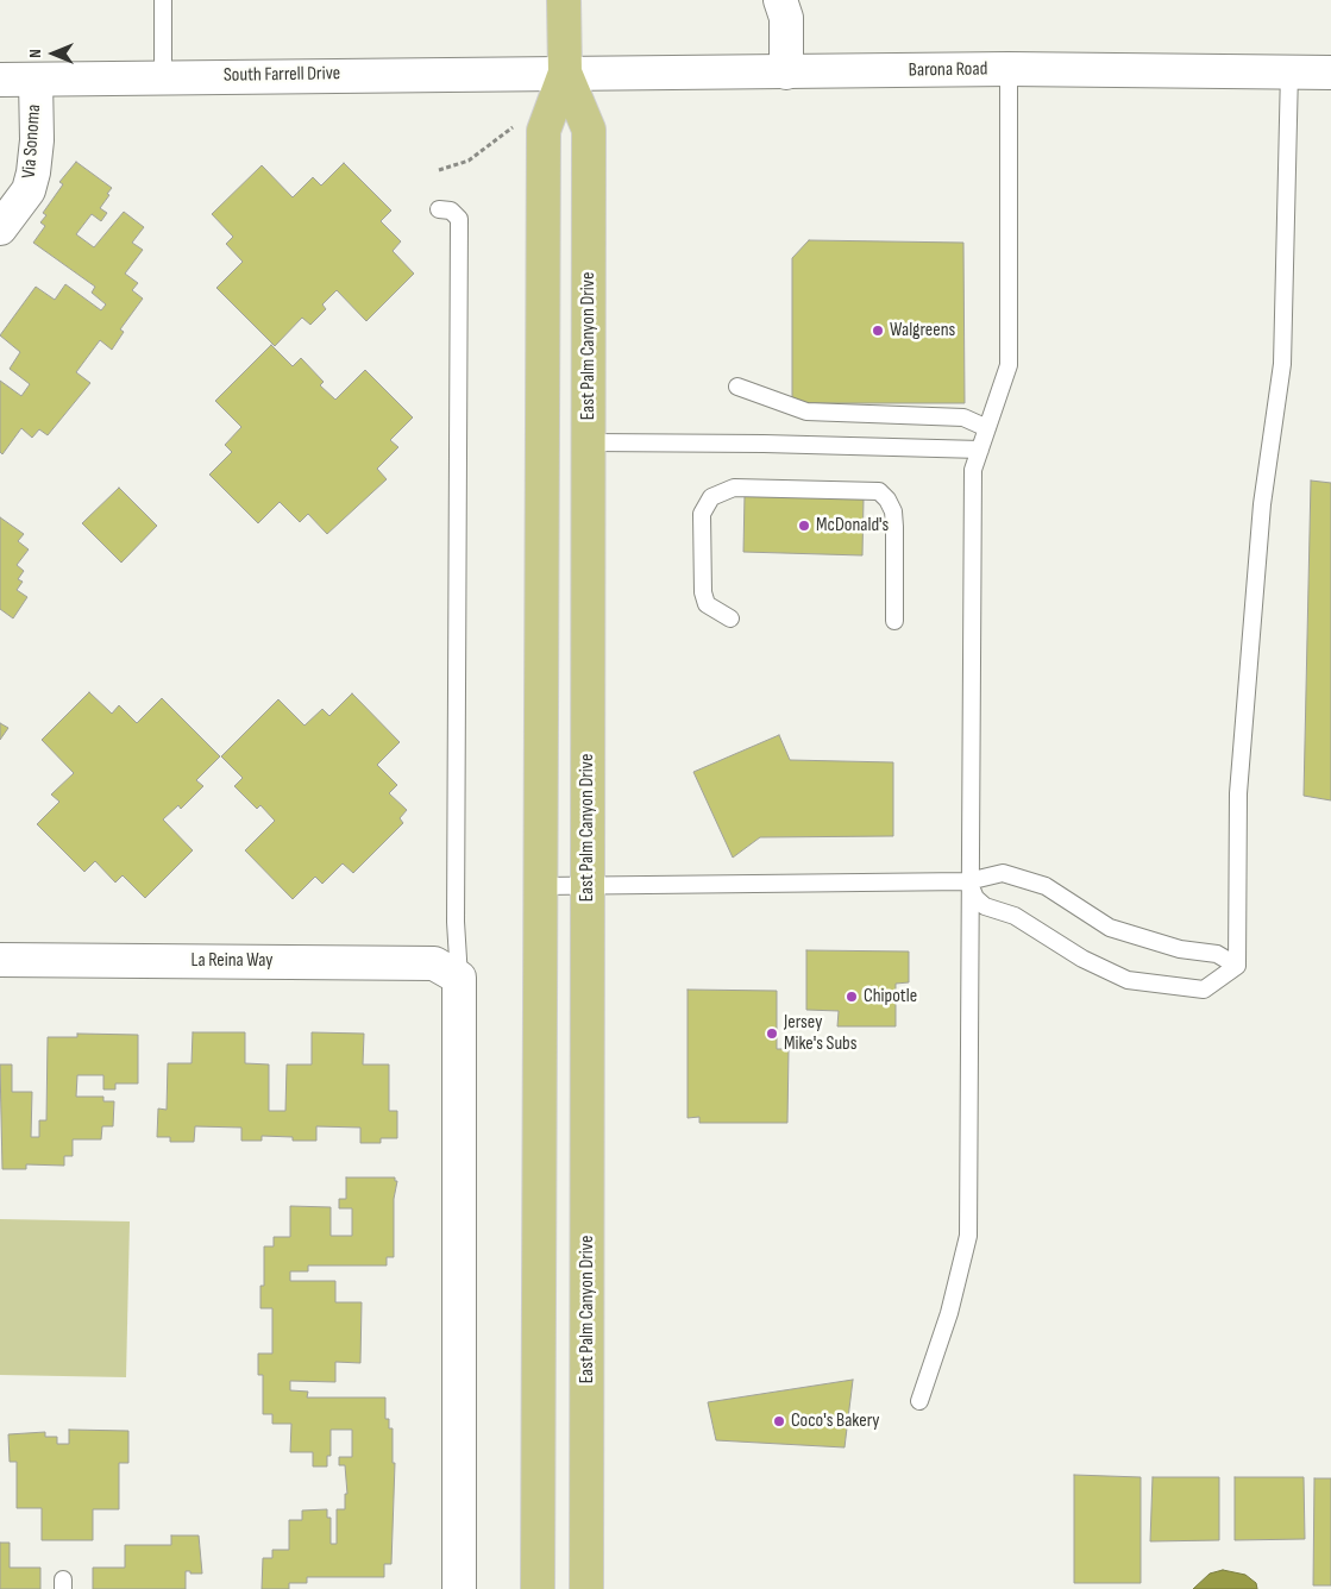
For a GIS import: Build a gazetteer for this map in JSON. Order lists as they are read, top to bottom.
{
  "streets": {
    "main road": ["East Palm Canyon Drive"],
    "street": [
      "Barona Road",
      "South Farrell Drive",
      "Via Sonoma",
      "La Reina Way"
    ]
  },
  "crossings": [
    ["Barona Road", "South Farrell Drive"],
    ["Barona Road", "East Palm Canyon Drive"],
    ["South Farrell Drive", "Via Sonoma"],
    ["South Farrell Drive", "East Palm Canyon Drive"]
  ],
  "places": [
    "Walgreens",
    "McDonald's",
    "Chipotle",
    "Jersey Mike's Subs",
    "Coco's Bakery"
  ],
  "north": "left"
}
